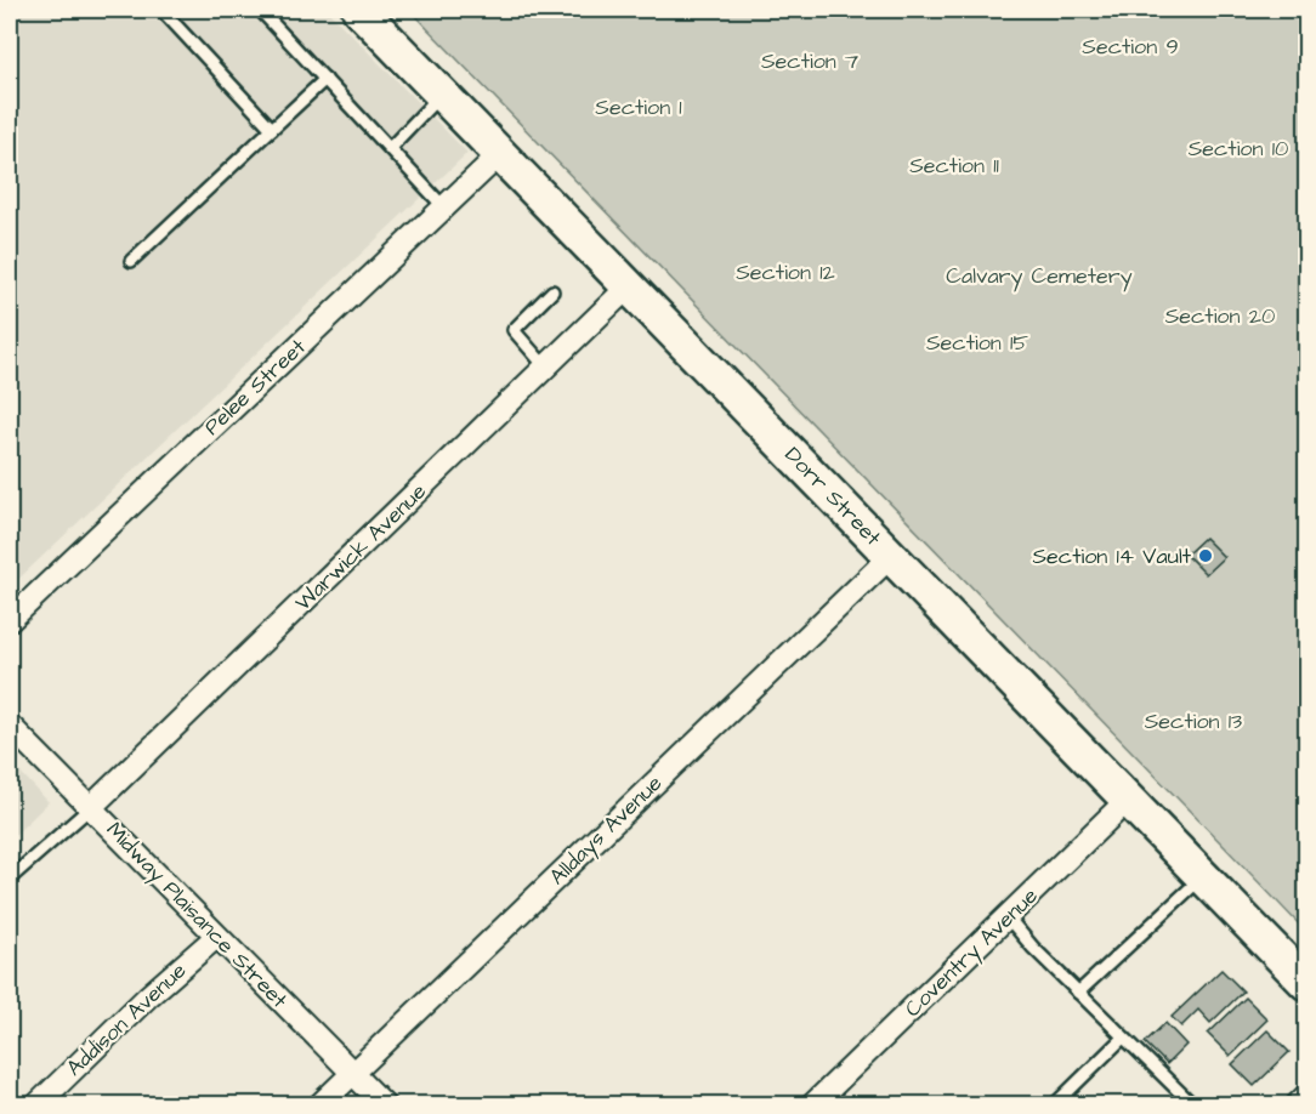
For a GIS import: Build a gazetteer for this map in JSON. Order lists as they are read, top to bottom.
{
  "streets": {
    "main road": ["Dorr Street"],
    "street": [
      "Pelee Street",
      "Warwick Avenue",
      "Alldays Avenue",
      "Midway Plaisance Street",
      "Coventry Avenue",
      "Addison Avenue"
    ]
  },
  "crossings": [
    ["Pelee Street", "Dorr Street"],
    ["Dorr Street", "Warwick Avenue"],
    ["Dorr Street", "Alldays Avenue"],
    ["Dorr Street", "Coventry Avenue"],
    ["Warwick Avenue", "Midway Plaisance Street"],
    ["Alldays Avenue", "Midway Plaisance Street"],
    ["Midway Plaisance Street", "Addison Avenue"]
  ],
  "parks": [
    "Section 9",
    "Section 7",
    "Section 1",
    "Section 10",
    "Section 11",
    "Section 12",
    "Calvary Cemetery",
    "Section 20",
    "Section 15",
    "Section 13"
  ],
  "places": ["Section 14 Vault"]
}
